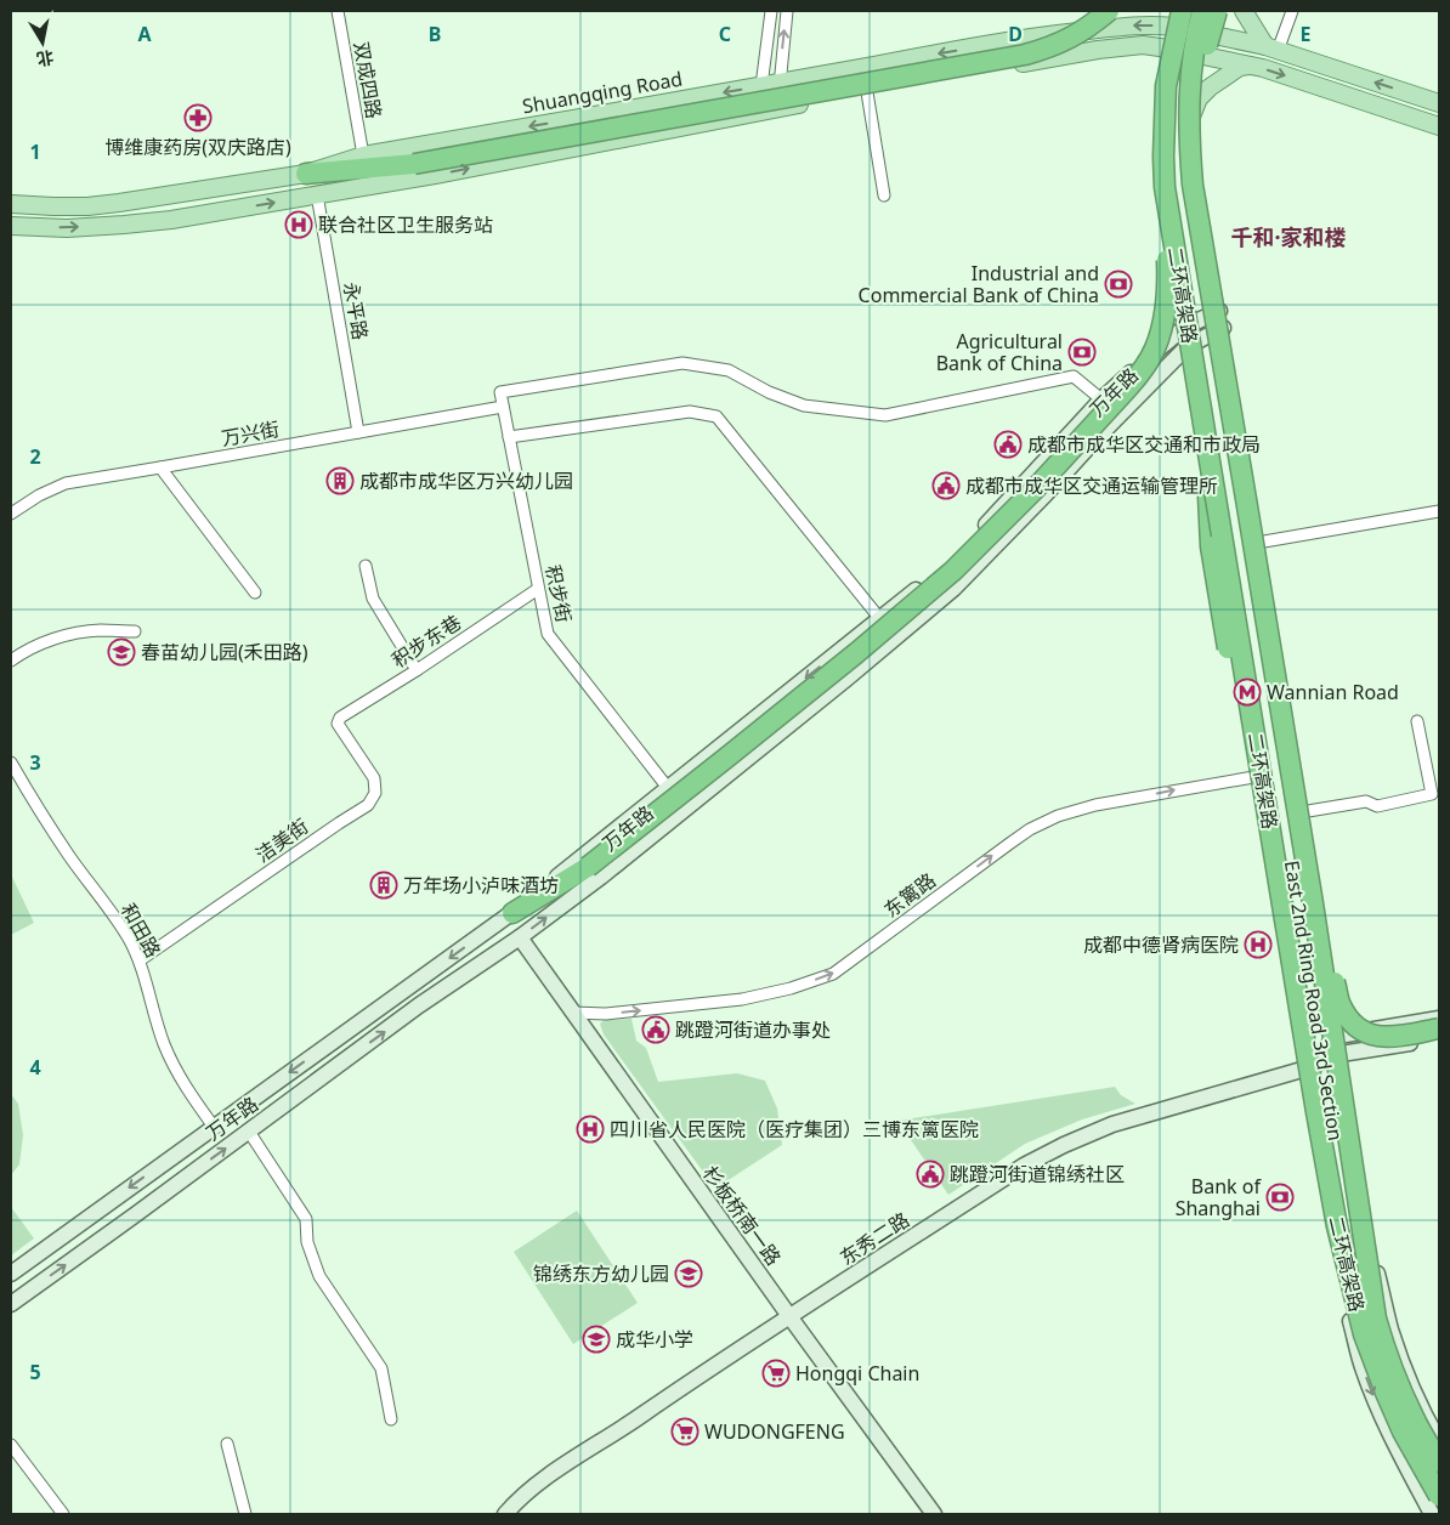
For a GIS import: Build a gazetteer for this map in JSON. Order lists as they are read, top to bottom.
{
  "streets": {
    "highway": ["二环高架路"],
    "main road": [
      "Shuangqing Road",
      "万年路",
      "East 2nd Ring Road 3rd Section",
      "杉板桥南一路",
      "东秀二路"
    ],
    "street": [
      "双成四路",
      "永平路",
      "万兴街",
      "积步街",
      "积步东巷",
      "洁美街",
      "东篱路",
      "和田路"
    ]
  },
  "crossings": [
    ["双成四路", "Shuangqing Road"],
    ["Shuangqing Road", "二环高架路"],
    ["Shuangqing Road", "East 2nd Ring Road 3rd Section"],
    ["二环高架路", "East 2nd Ring Road 3rd Section"],
    ["二环高架路", "东秀二路"],
    ["永平路", "万兴街"],
    ["万年路", "积步街"],
    ["万年路", "和田路"],
    ["万年路", "East 2nd Ring Road 3rd Section"],
    ["万年路", "杉板桥南一路"],
    ["万兴街", "积步街"],
    ["积步街", "积步东巷"],
    ["积步东巷", "洁美街"],
    ["洁美街", "和田路"],
    ["东篱路", "East 2nd Ring Road 3rd Section"],
    ["东篱路", "杉板桥南一路"],
    ["East 2nd Ring Road 3rd Section", "东秀二路"],
    ["杉板桥南一路", "东秀二路"]
  ],
  "one_way": ["东篱路"],
  "districts": ["千和·家和楼"],
  "places": {
    "pharmacy": ["博维康药房(双庆路店)"],
    "hospital": ["联合社区卫生服务站", "成都中德肾病医院", "四川省人民医院（医疗集团）三博东篱医院"],
    "bank": ["Industrial and Commercial Bank of China", "Agricultural Bank of China", "Bank of Shanghai"],
    "public building": [
      "成都市成华区交通和市政局",
      "成都市成华区交通运输管理所",
      "跳蹬河街道办事处",
      "跳蹬河街道锦绣社区"
    ],
    "building": ["成都市成华区万兴幼儿园", "万年场小泸味酒坊"],
    "school or university": ["春苗幼儿园(禾田路)", "锦绣东方幼儿园", "成华小学"],
    "metro station": ["Wannian Road"],
    "supermarket": ["Hongqi Chain", "WUDONGFENG"]
  },
  "north": "bottom",
  "grid": {
    "columns": [
      "A",
      "B",
      "C",
      "D",
      "E"
    ],
    "rows": [
      "1",
      "2",
      "3",
      "4",
      "5"
    ]
  }
}
